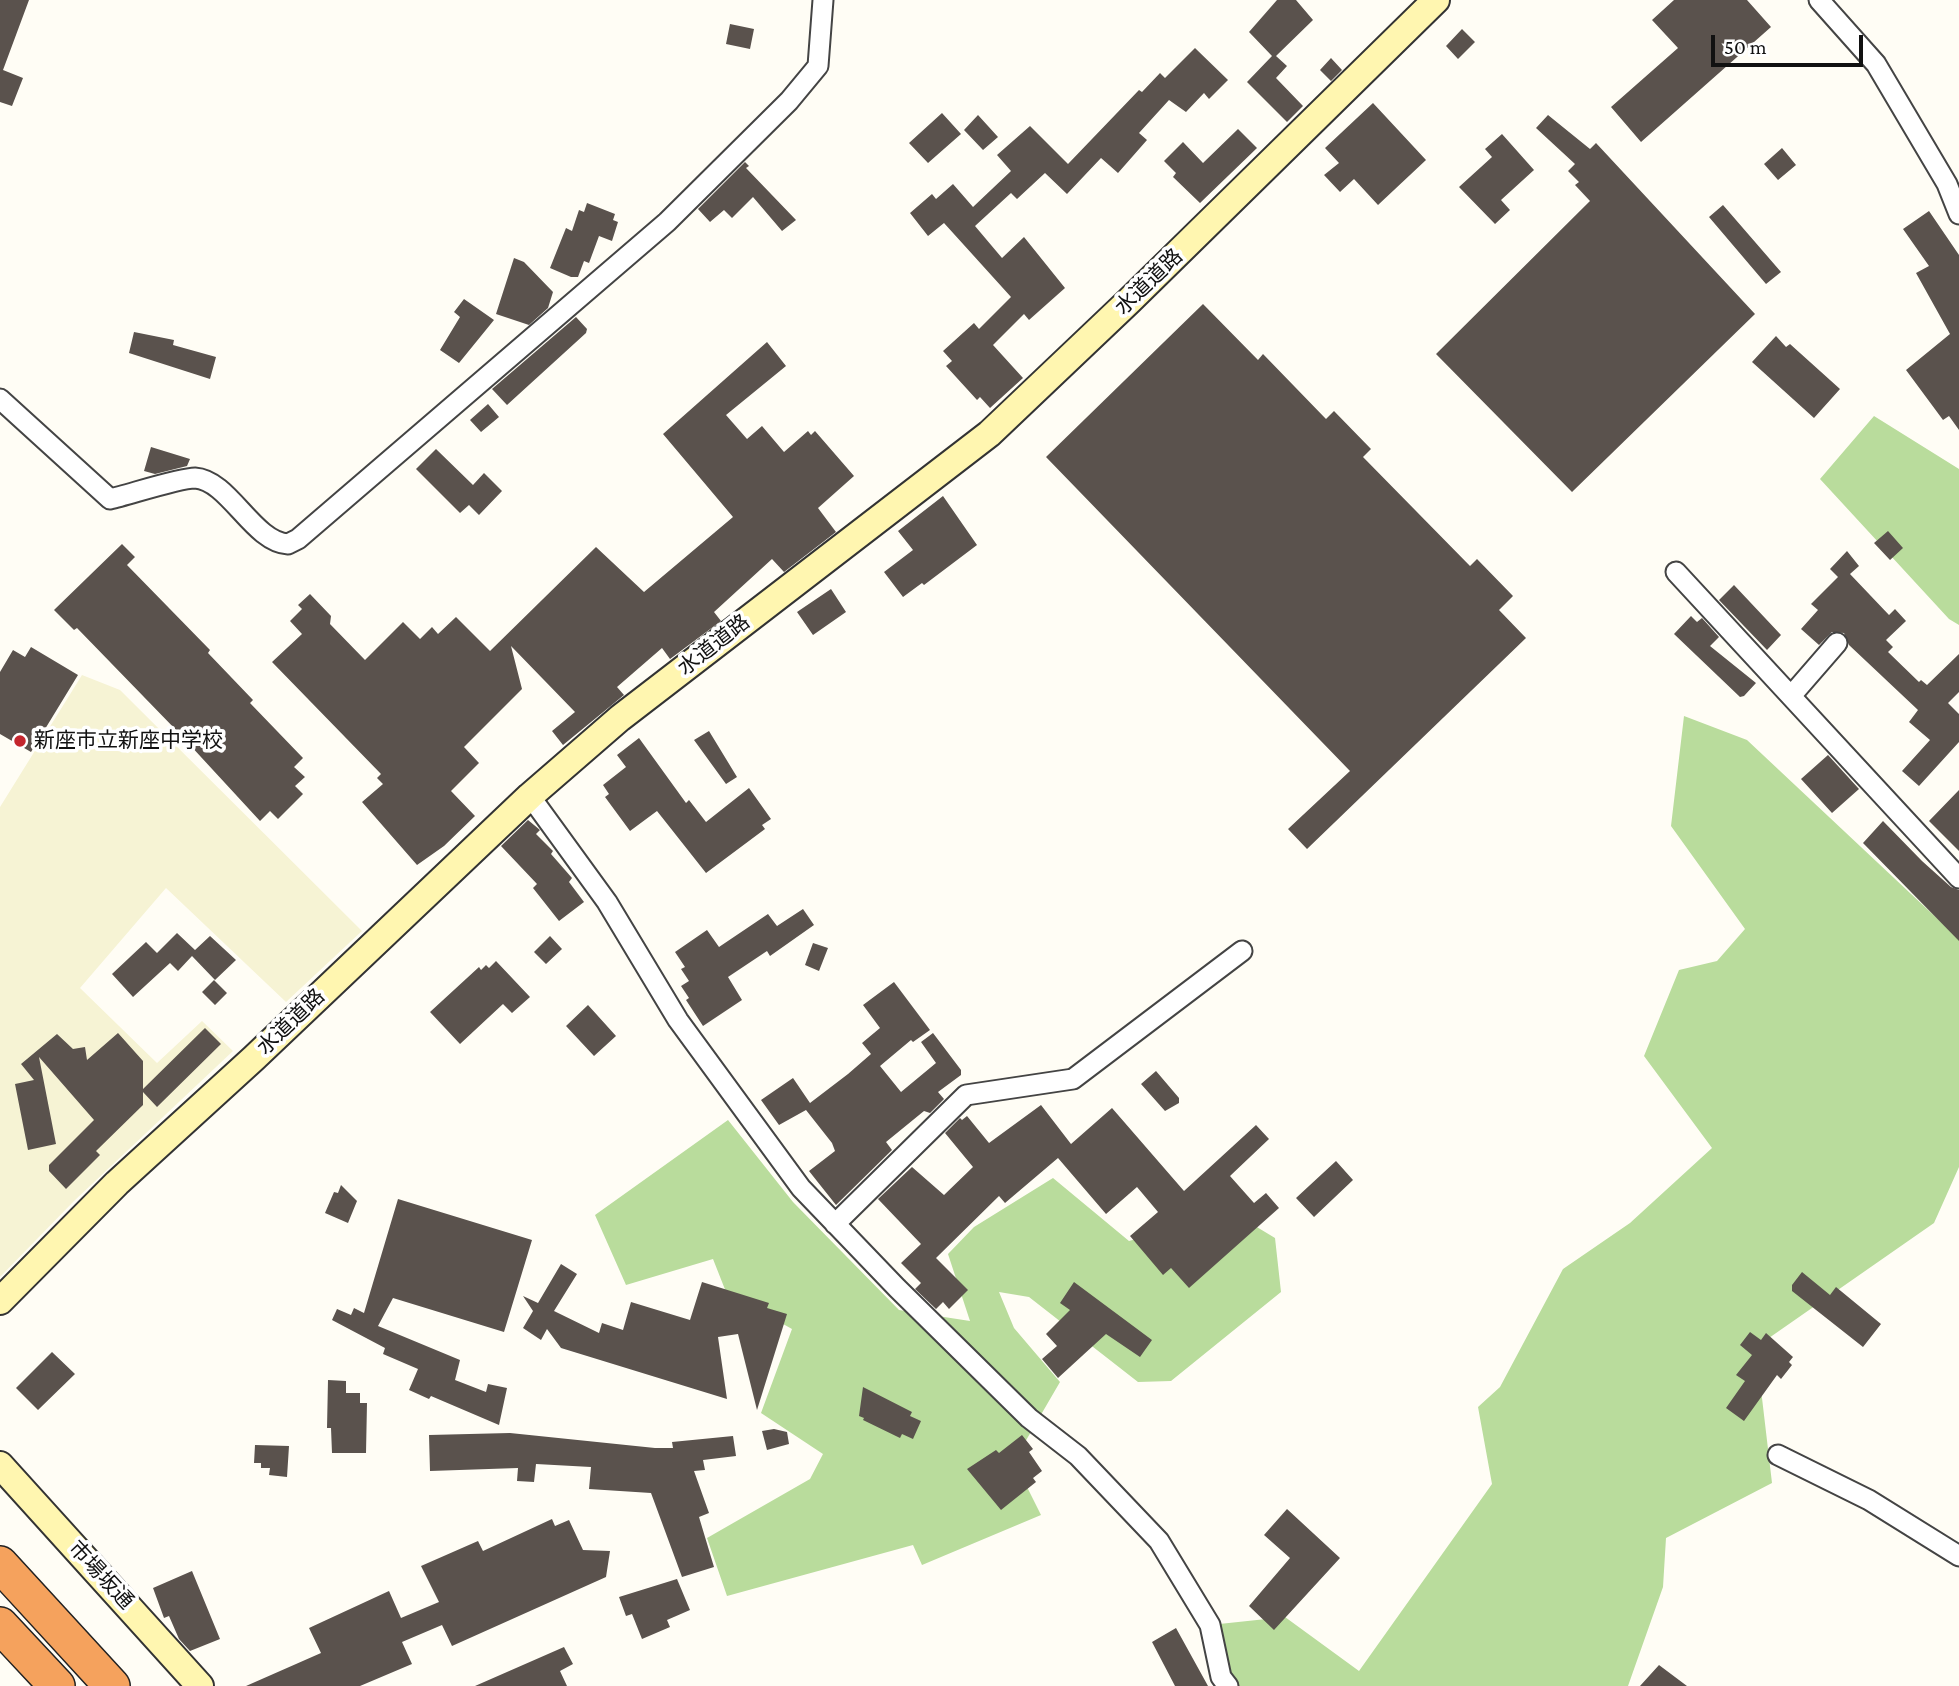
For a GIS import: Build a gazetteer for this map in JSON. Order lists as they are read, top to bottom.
{
  "streets": {
    "street": ["水道道路", "市場坂通"]
  },
  "places": ["新座市立新座中学校"],
  "scale_bar": "50 m"
}
